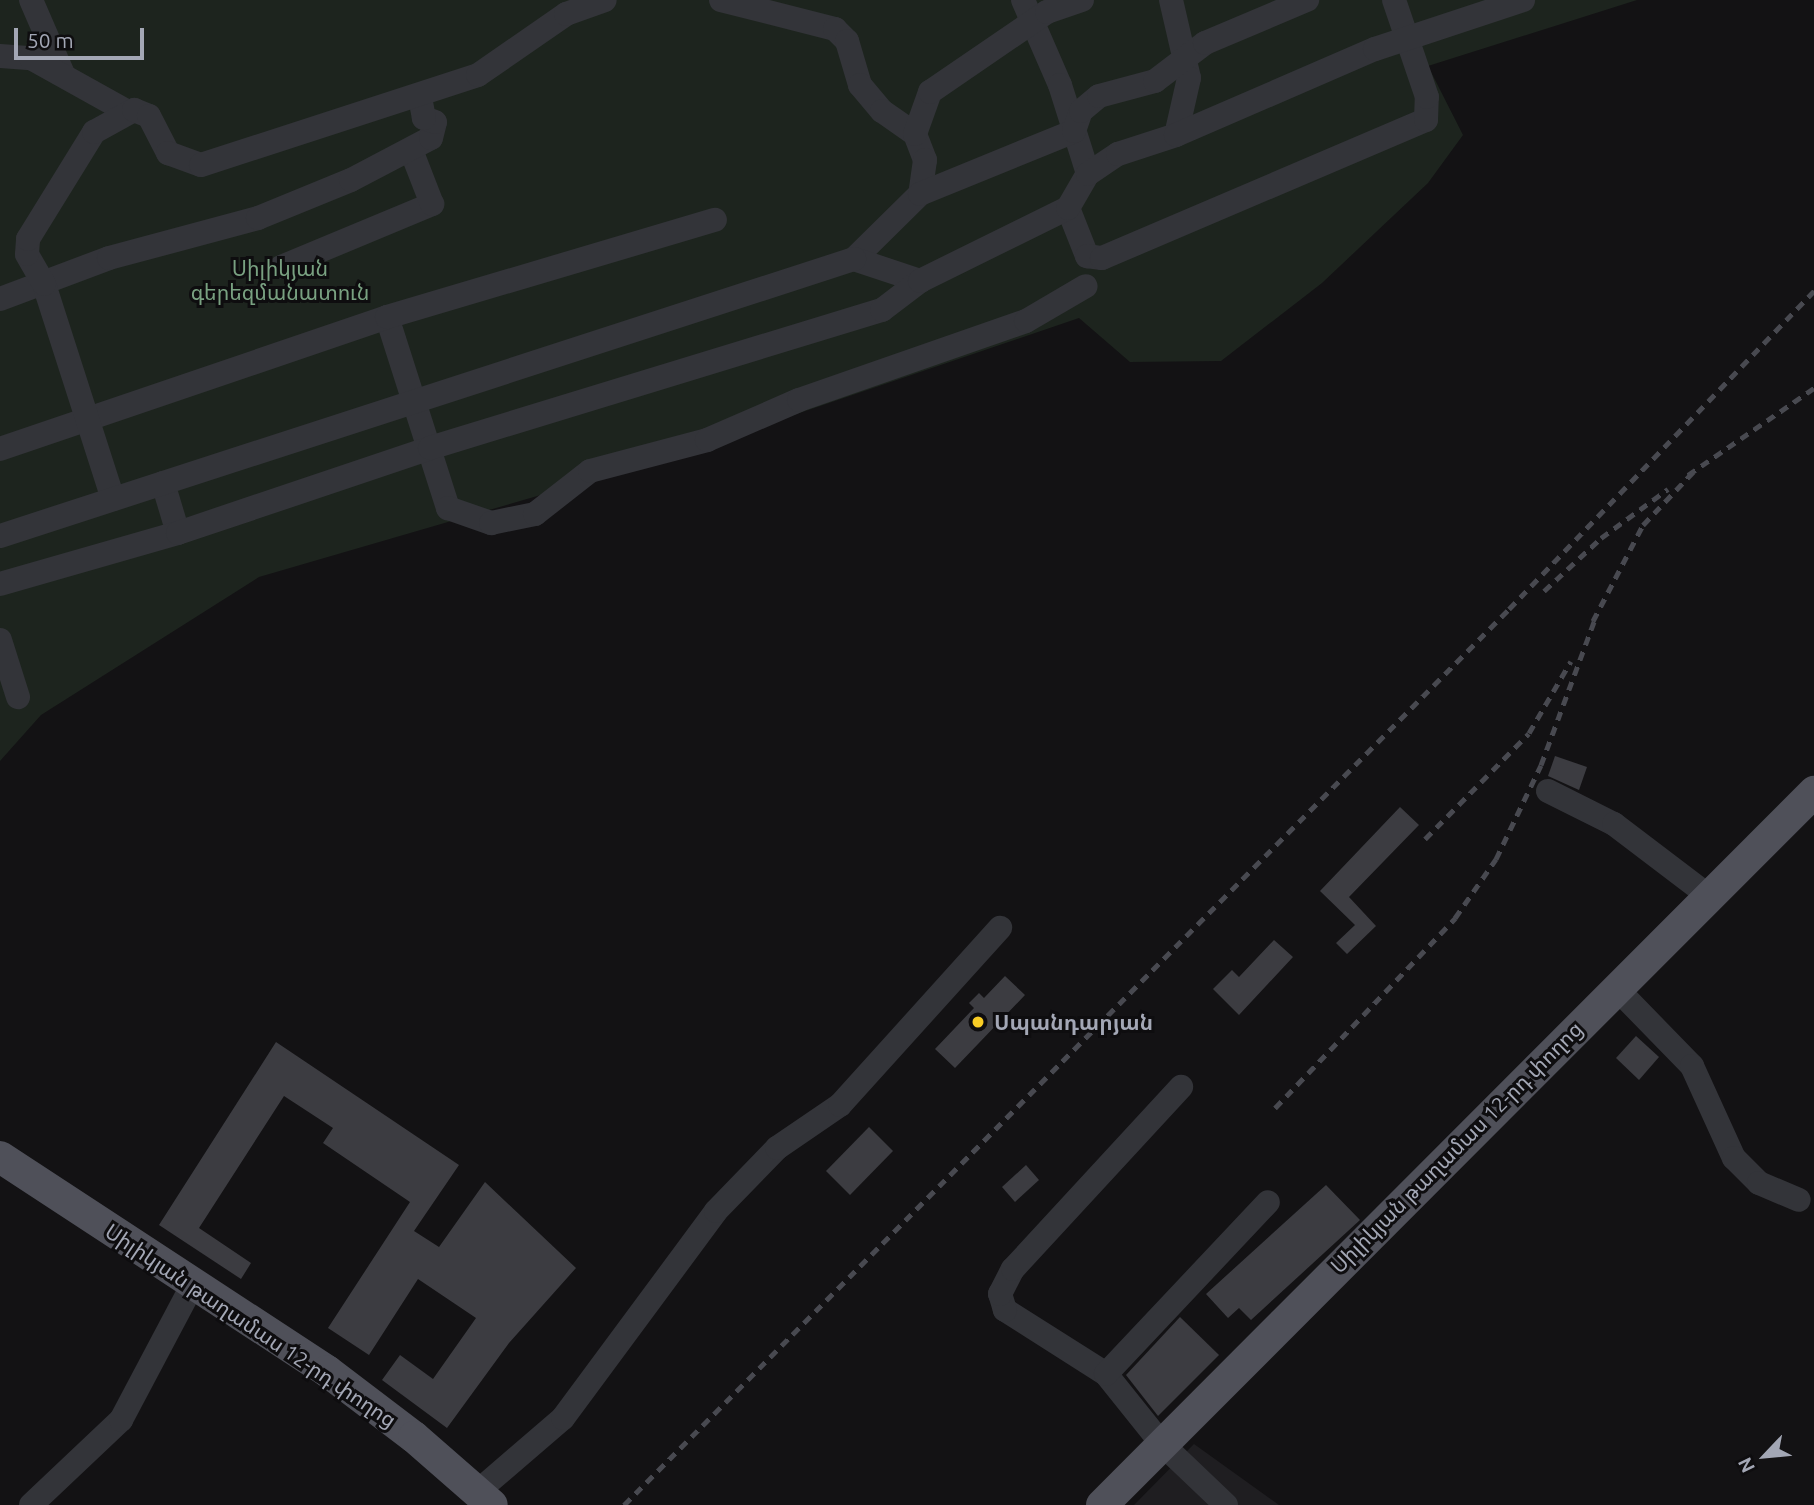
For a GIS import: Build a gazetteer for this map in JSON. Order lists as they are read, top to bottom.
{
  "streets": {
    "main road": ["Սիլիկյան թաղամաս 12-րդ փողոց"]
  },
  "parks": ["Սիլիկյան գերեզմանատուն"],
  "places": ["Սպանդարյան"],
  "scale_bar": "50 m",
  "north": "bottom left"
}
